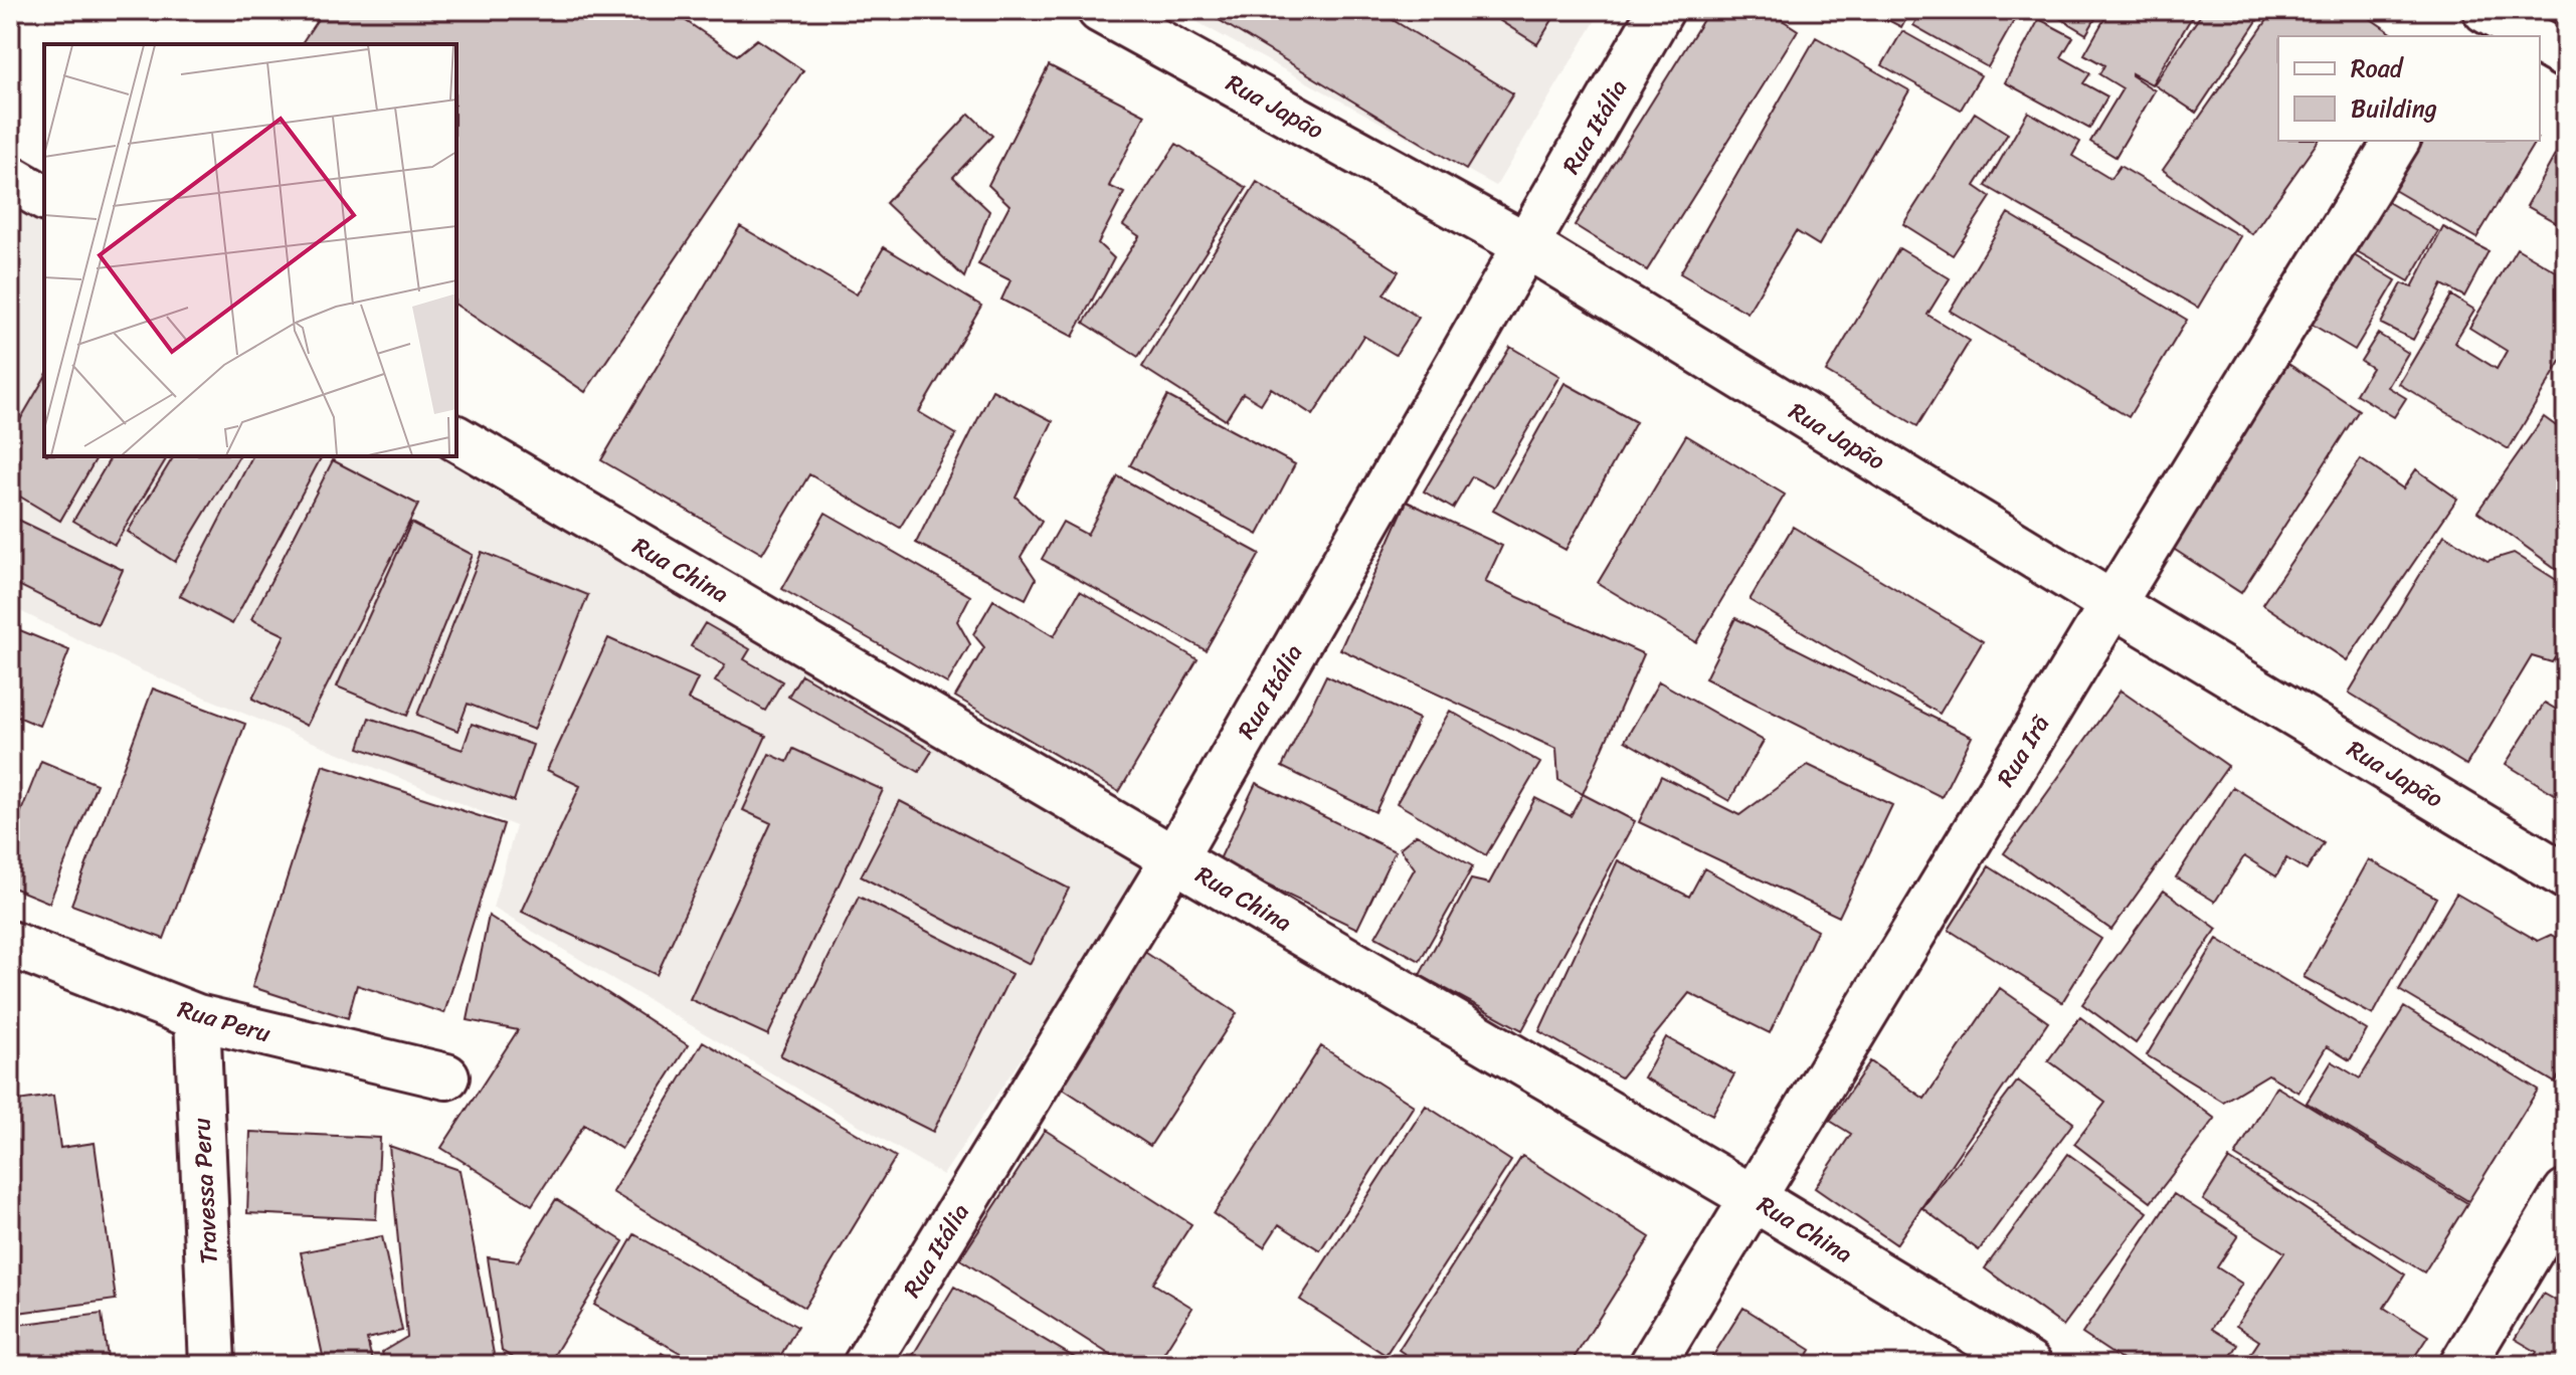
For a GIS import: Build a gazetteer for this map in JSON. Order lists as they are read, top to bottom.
{
  "streets": {
    "street": [
      "Rua Japão",
      "Rua Itália",
      "Rua China",
      "Rua Irã",
      "Rua Peru",
      "Travessa Peru"
    ]
  },
  "crossings": [
    ["Rua Japão", "Rua Itália"],
    ["Rua Japão", "Rua Irã"],
    ["Rua Itália", "Rua China"],
    ["Rua China", "Rua Irã"],
    ["Rua Peru", "Travessa Peru"]
  ],
  "legend": ["Road", "Building"]
}
